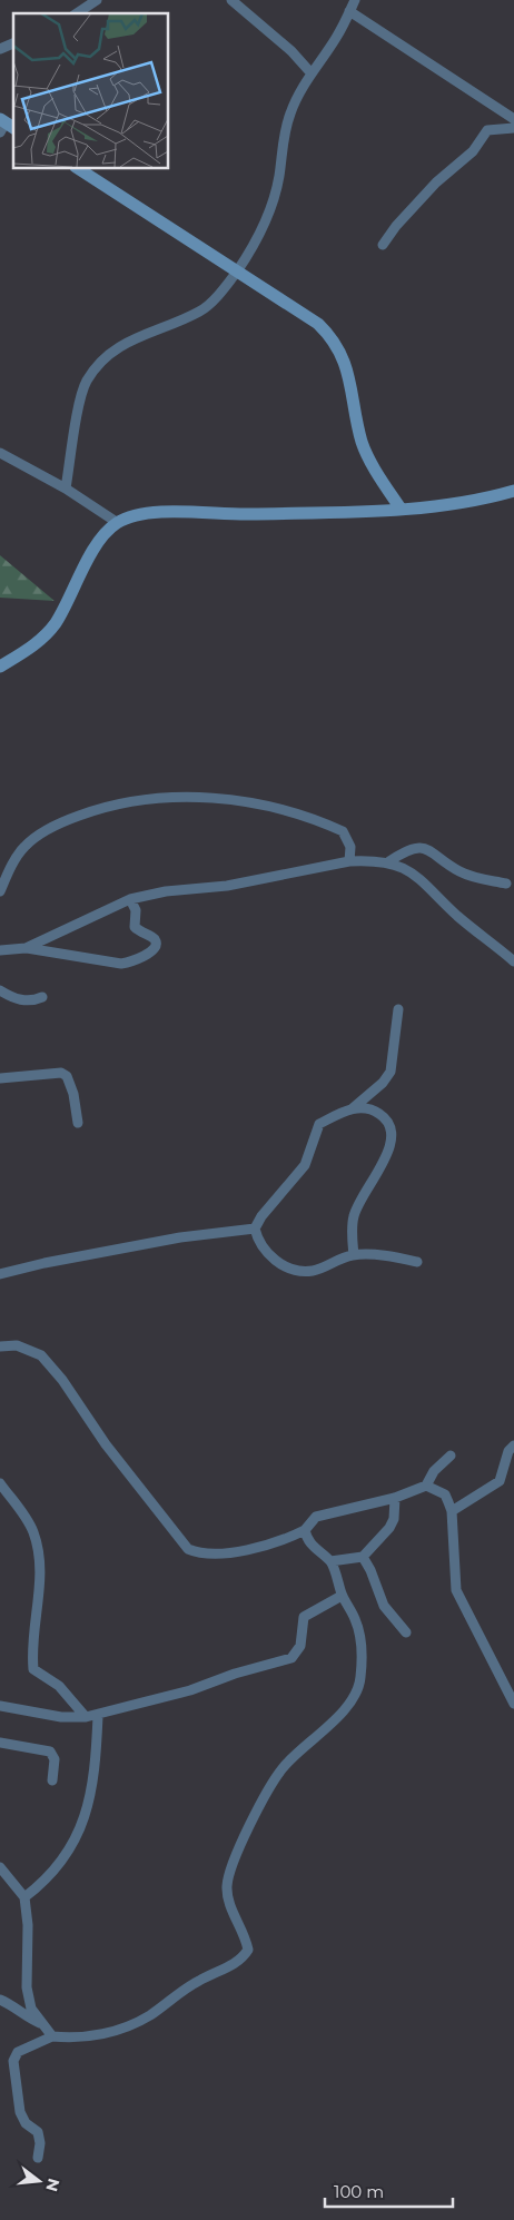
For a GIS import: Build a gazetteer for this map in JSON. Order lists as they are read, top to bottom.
{
  "scale_bar": "100 m",
  "north": "right"
}
